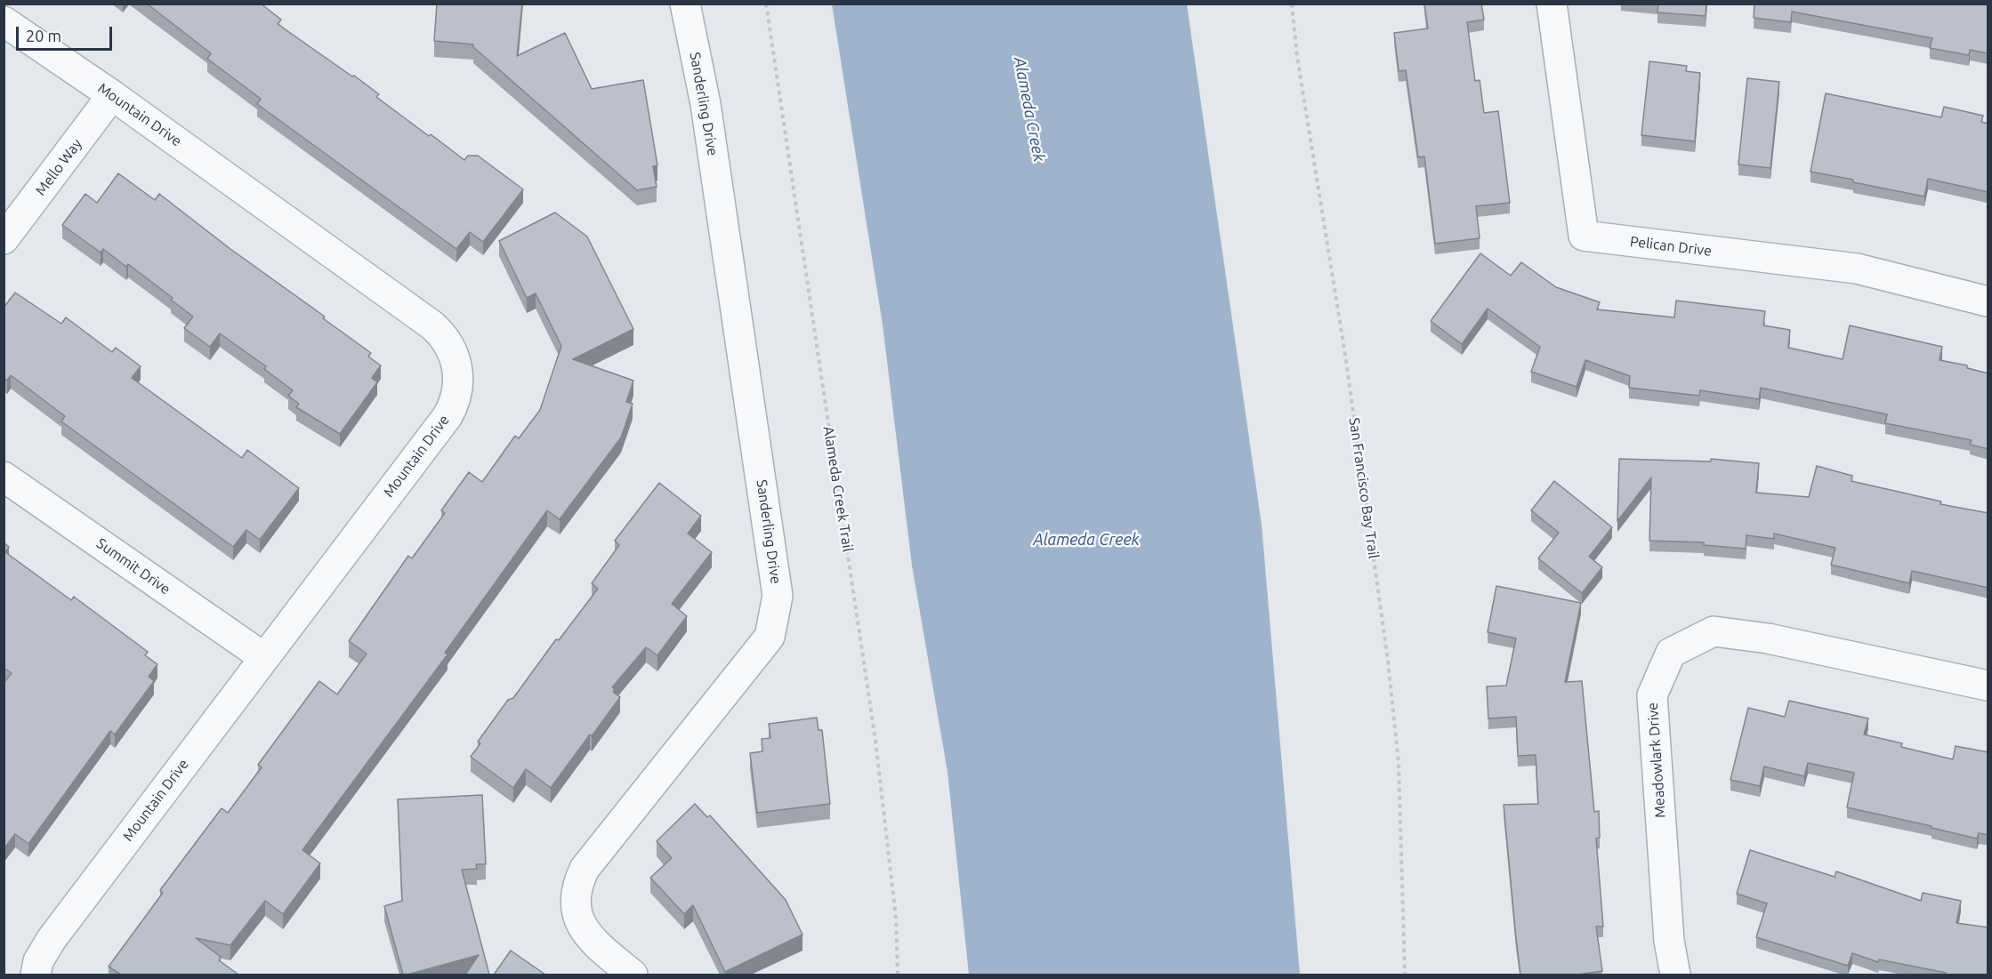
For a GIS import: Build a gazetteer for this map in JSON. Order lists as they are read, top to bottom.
{
  "streets": {
    "street": [
      "Sanderling Drive",
      "Mountain Drive",
      "Mello Way",
      "Pelican Drive",
      "Summit Drive",
      "Meadowlark Drive"
    ],
    "path": ["San Francisco Bay Trail", "Alameda Creek Trail"]
  },
  "crossings": [
    ["Mountain Drive", "Mello Way"],
    ["Mountain Drive", "Summit Drive"]
  ],
  "water": ["Alameda Creek"],
  "scale_bar": "20 m"
}
